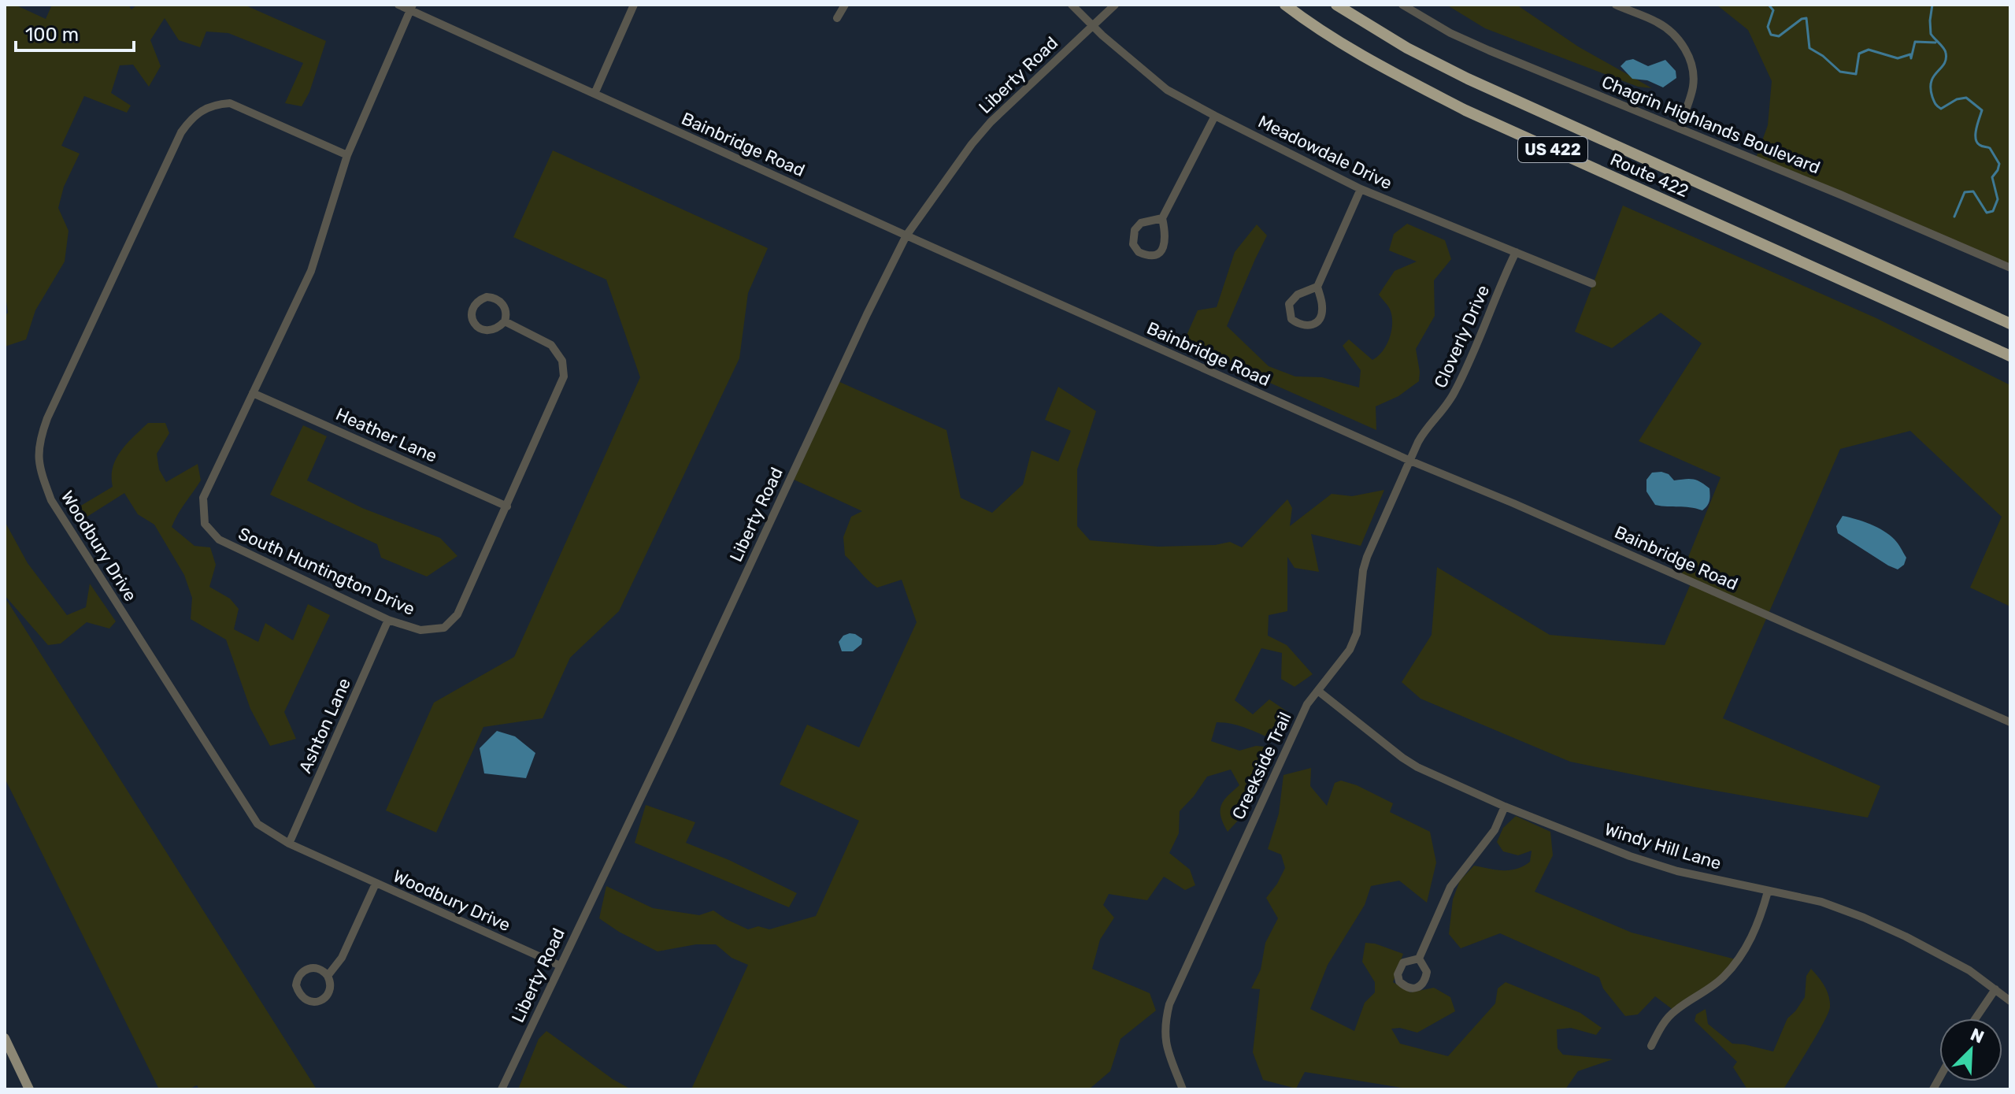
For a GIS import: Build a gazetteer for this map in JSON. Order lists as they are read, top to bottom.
{
  "streets": {
    "highway": ["US 422", "Route 422"],
    "street": [
      "Liberty Road",
      "Chagrin Highlands Boulevard",
      "Bainbridge Road",
      "Meadowdale Drive",
      "Cloverly Drive",
      "Heather Lane",
      "Woodbury Drive",
      "South Huntington Drive",
      "Ashton Lane",
      "Creekside Trail",
      "Windy Hill Lane"
    ]
  },
  "crossings": [
    ["Liberty Road", "Bainbridge Road"],
    ["Liberty Road", "Meadowdale Drive"],
    ["Liberty Road", "Woodbury Drive"],
    ["Bainbridge Road", "Cloverly Drive"],
    ["Bainbridge Road", "South Huntington Drive"],
    ["Bainbridge Road", "Creekside Trail"],
    ["Meadowdale Drive", "Cloverly Drive"],
    ["Cloverly Drive", "Creekside Trail"],
    ["Heather Lane", "South Huntington Drive"],
    ["Woodbury Drive", "South Huntington Drive"],
    ["Woodbury Drive", "Ashton Lane"],
    ["South Huntington Drive", "Ashton Lane"],
    ["Creekside Trail", "Windy Hill Lane"]
  ],
  "scale_bar": "100 m",
  "north": "top right"
}
